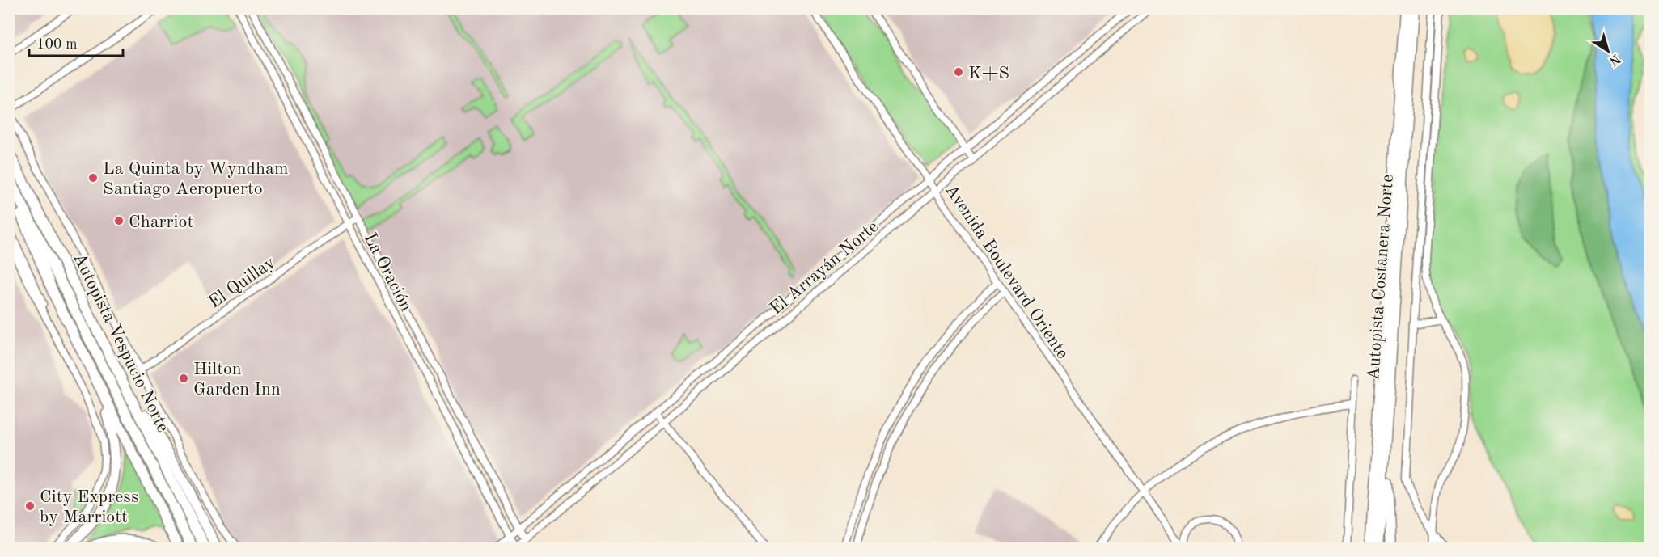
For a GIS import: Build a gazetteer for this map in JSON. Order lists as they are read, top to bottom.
{
  "streets": {
    "highway": ["Autopista Costanera Norte", "Autopista Vespucio Norte"],
    "street": [
      "El Arrayán Norte",
      "Avenida Boulevard Oriente",
      "La Oración",
      "El Quillay"
    ]
  },
  "crossings": [
    ["El Arrayán Norte", "Avenida Boulevard Oriente"],
    ["El Arrayán Norte", "La Oración"],
    ["La Oración", "El Quillay"]
  ],
  "places": [
    "K+S",
    "La Quinta by Wyndham Santiago Aeropuerto",
    "Charriot",
    "Hilton Garden Inn",
    "City Express by Marriott"
  ],
  "scale_bar": "100 m",
  "north": "bottom right"
}
